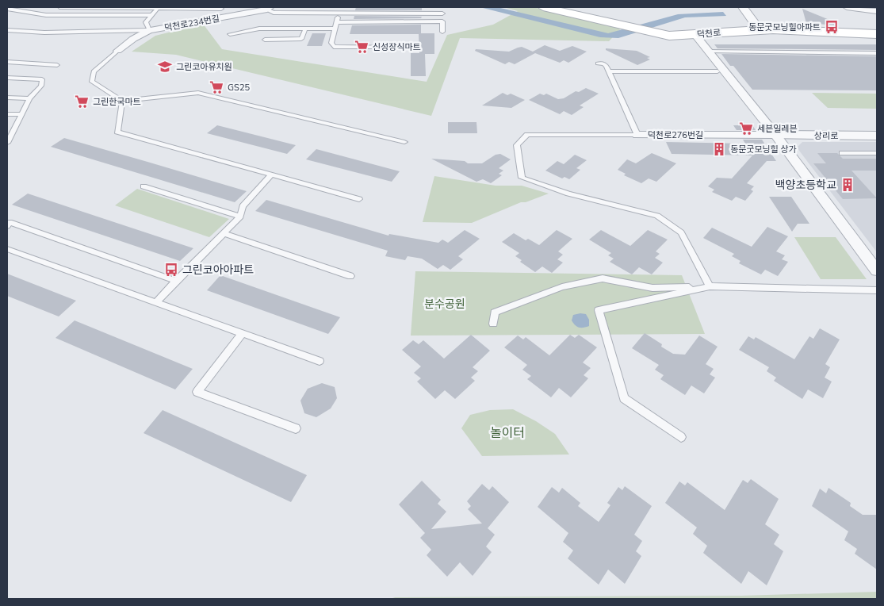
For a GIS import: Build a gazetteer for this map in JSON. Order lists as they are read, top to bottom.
{
  "streets": {
    "main road": ["덕천로"],
    "street": ["덕천로234번길", "덕천로276번길", "상리로"]
  },
  "crossings": [
    ["덕천로276번길", "상리로"]
  ],
  "parks": ["분수공원", "놀이터"],
  "places": {
    "bus stop": ["동문굿모닝힐아파트", "그린코아아파트"],
    "supermarket": [
      "신성장식마트",
      "GS25",
      "그린한국마트",
      "세븐일레븐"
    ],
    "school or university": ["그린코아유치원"],
    "building": ["동문굿모닝힐 상가", "백양초등학교"]
  }
}
